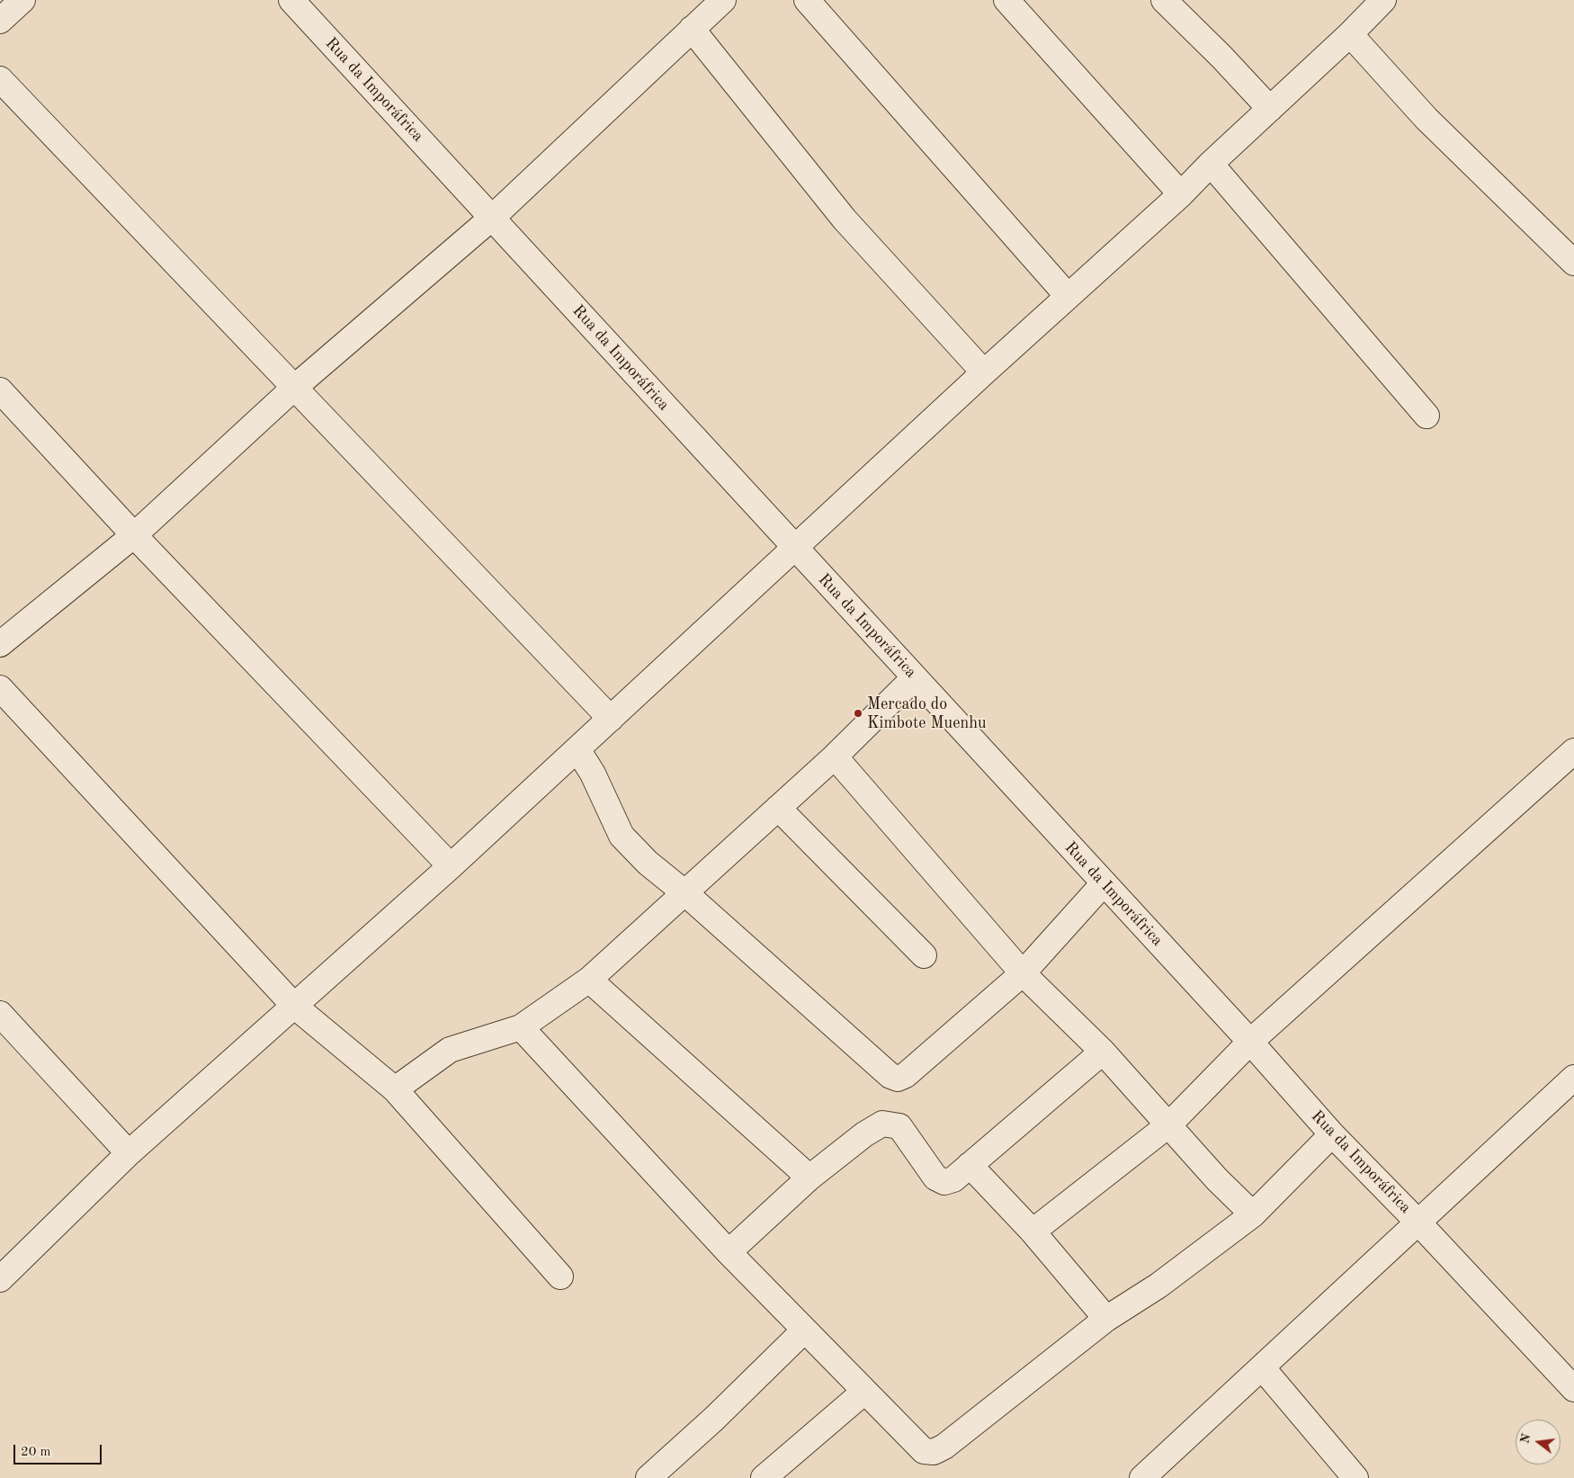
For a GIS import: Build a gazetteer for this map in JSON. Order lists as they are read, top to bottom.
{
  "streets": {
    "street": ["Rua da Imporáfrica"]
  },
  "places": ["Mercado do Kimbote Muenhu"],
  "scale_bar": "20 m",
  "north": "left"
}
